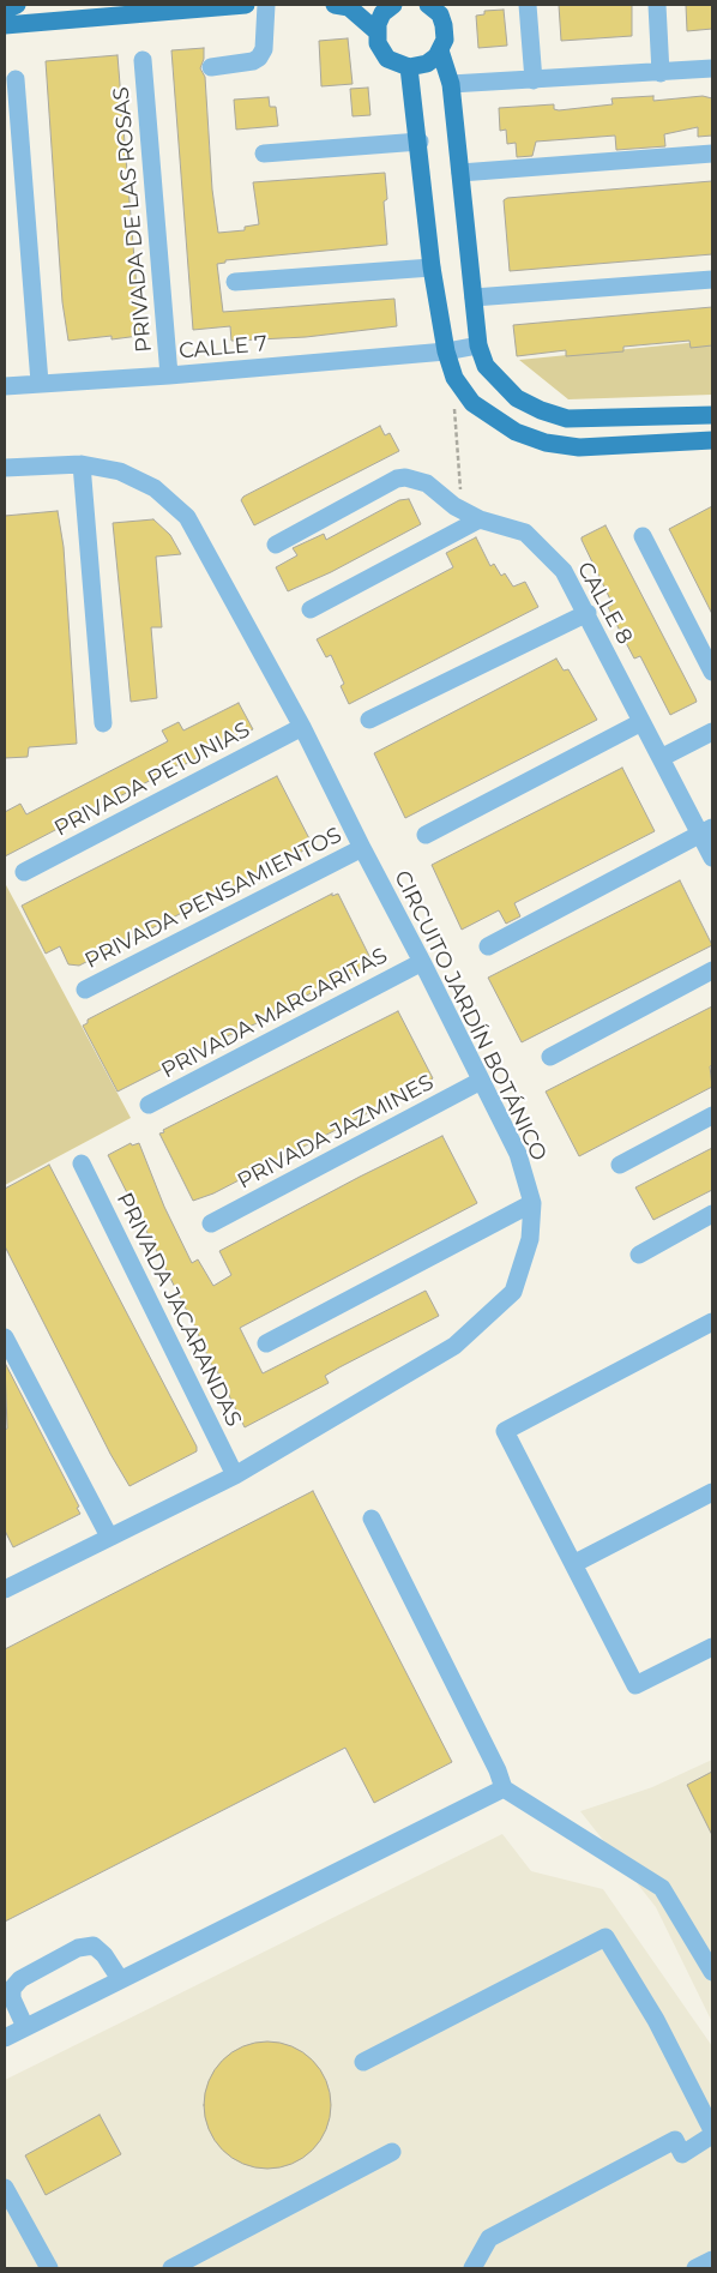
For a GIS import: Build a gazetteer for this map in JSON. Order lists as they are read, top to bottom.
{
  "streets": {
    "street": [
      "PRIVADA DE LAS ROSAS",
      "CALLE 7",
      "CALLE 8",
      "PRIVADA PETUNIAS",
      "PRIVADA PENSAMIENTOS",
      "PRIVADA MARGARITAS",
      "CIRCUITO JARDÍN BOTÁNICO",
      "PRIVADA JAZMINES",
      "PRIVADA JACARANDAS"
    ]
  },
  "crossings": [
    ["PRIVADA DE LAS ROSAS", "CALLE 7"],
    ["PRIVADA PETUNIAS", "CIRCUITO JARDÍN BOTÁNICO"],
    ["PRIVADA PENSAMIENTOS", "CIRCUITO JARDÍN BOTÁNICO"],
    ["PRIVADA MARGARITAS", "CIRCUITO JARDÍN BOTÁNICO"],
    ["CIRCUITO JARDÍN BOTÁNICO", "PRIVADA JAZMINES"],
    ["CIRCUITO JARDÍN BOTÁNICO", "PRIVADA JACARANDAS"]
  ]
}
